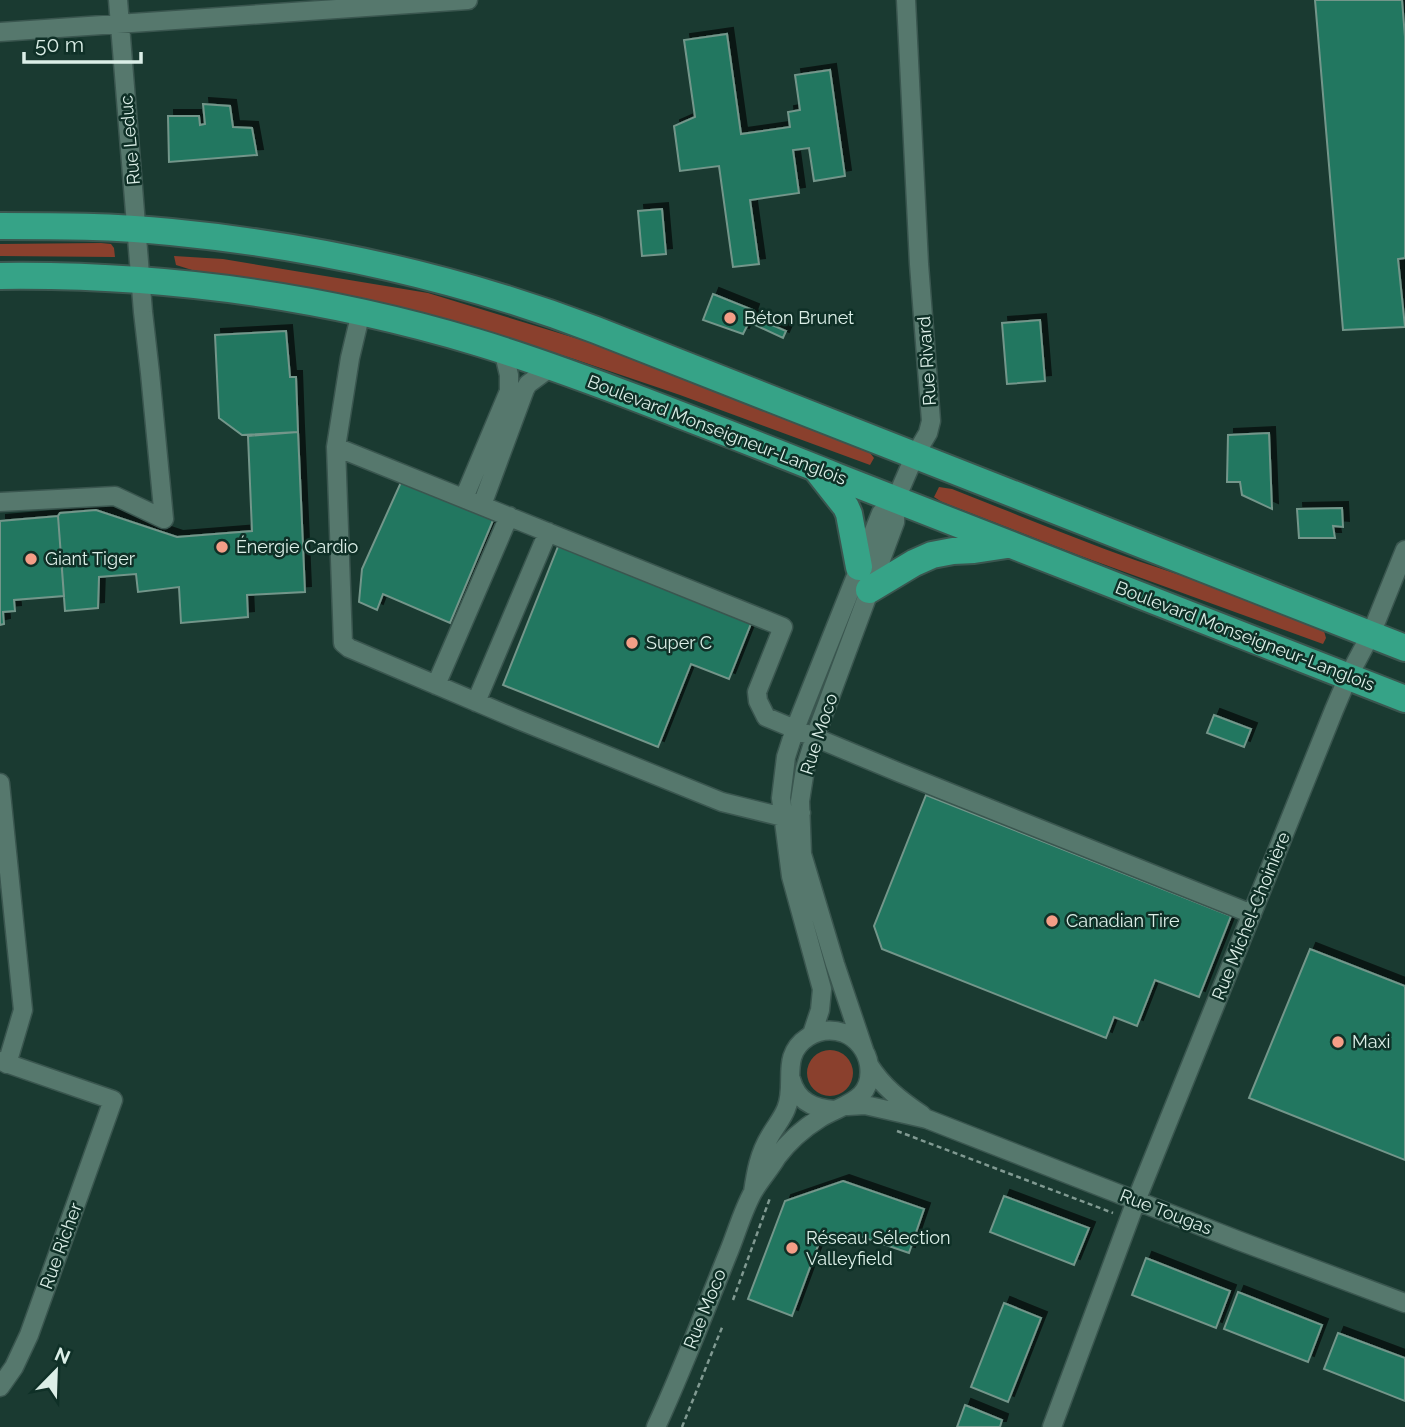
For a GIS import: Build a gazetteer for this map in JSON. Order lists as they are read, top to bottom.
{
  "streets": {
    "highway": ["Boulevard Monseigneur-Langlois"],
    "street": [
      "Rue Leduc",
      "Rue Rivard",
      "Rue Moco",
      "Rue Michel-Choinière",
      "Rue Tougas",
      "Rue Richer"
    ]
  },
  "crossings": [
    ["Rue Leduc", "Boulevard Monseigneur-Langlois"],
    ["Rue Rivard", "Rue Moco"],
    ["Boulevard Monseigneur-Langlois", "Rue Moco"],
    ["Boulevard Monseigneur-Langlois", "Rue Michel-Choinière"],
    ["Rue Moco", "Rue Tougas"],
    ["Rue Michel-Choinière", "Rue Tougas"]
  ],
  "places": [
    "Béton Brunet",
    "Énergie Cardio",
    "Giant Tiger",
    "Super C",
    "Canadian Tire",
    "Maxi",
    "Réseau Sélection Valleyfield"
  ],
  "scale_bar": "50 m",
  "north": "top right"
}
